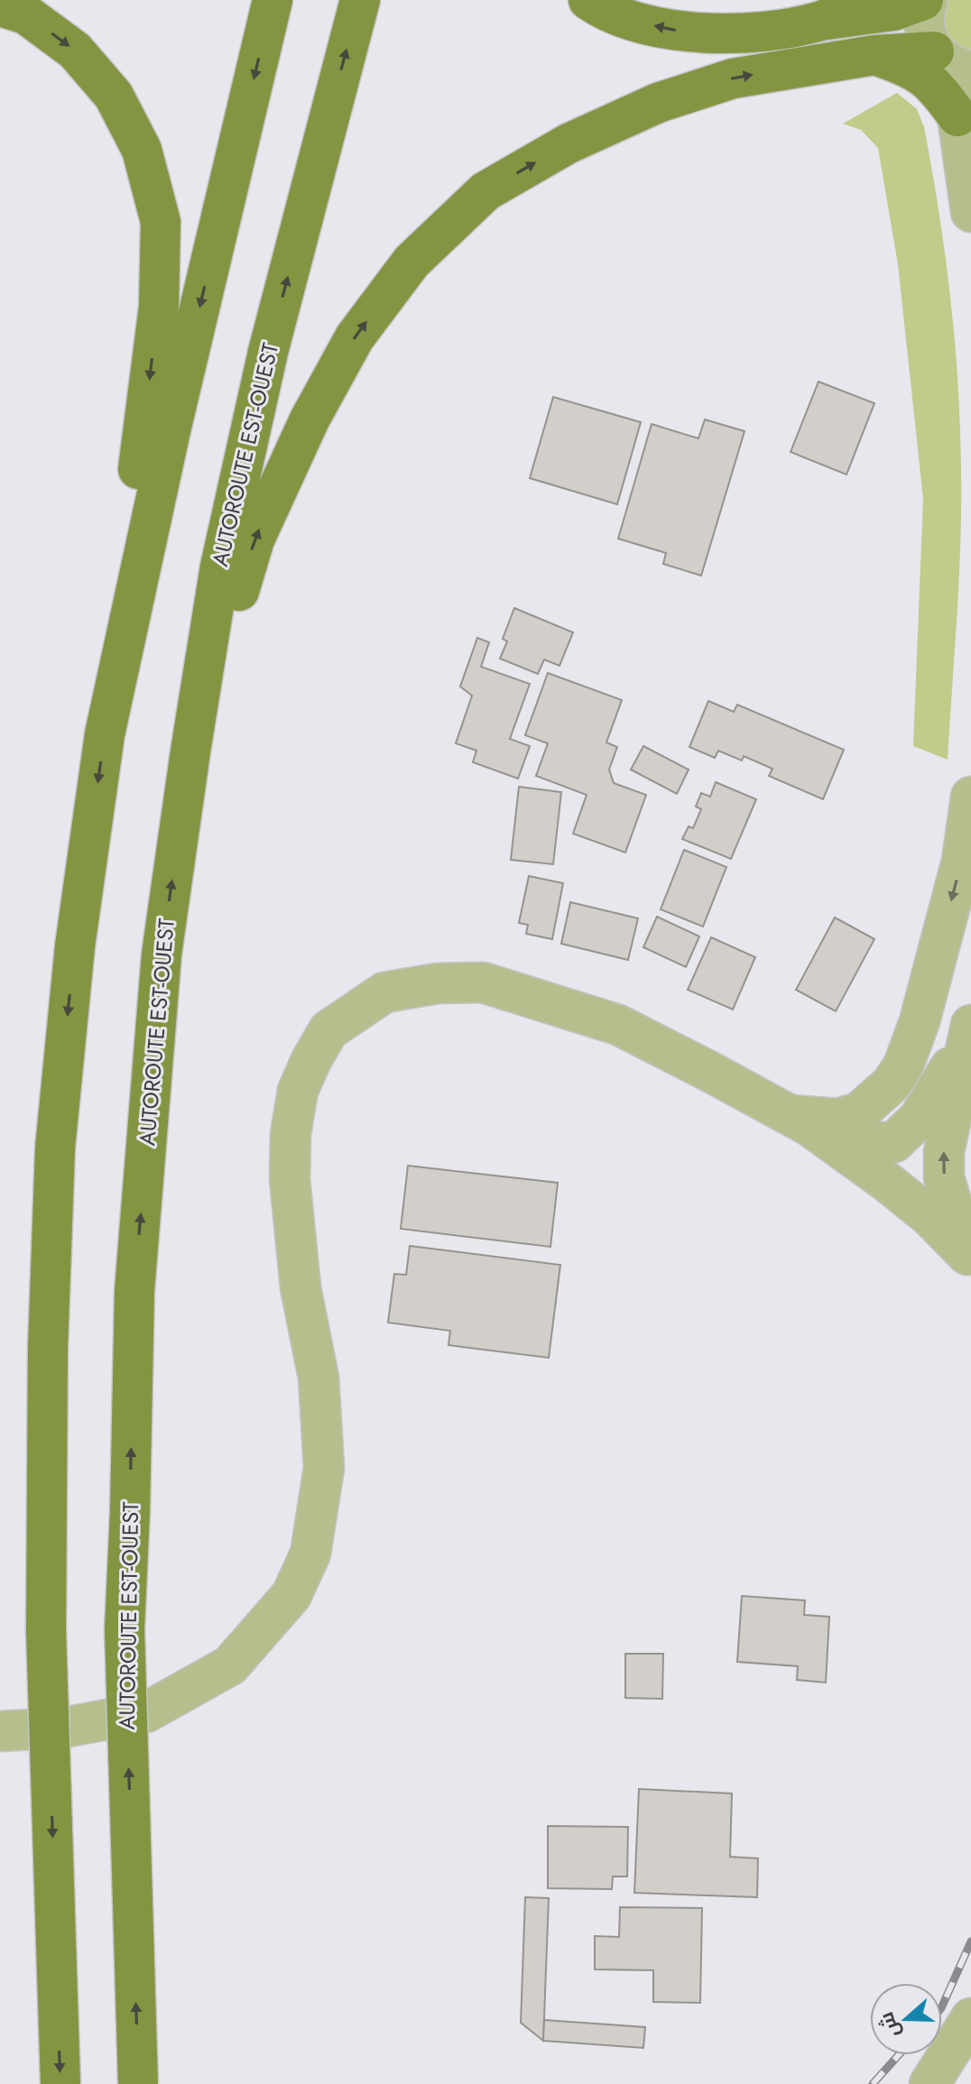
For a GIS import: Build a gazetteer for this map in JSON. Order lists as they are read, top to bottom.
{
  "streets": {
    "highway": ["AUTOROUTE EST-OUEST"]
  },
  "north": "left"
}
